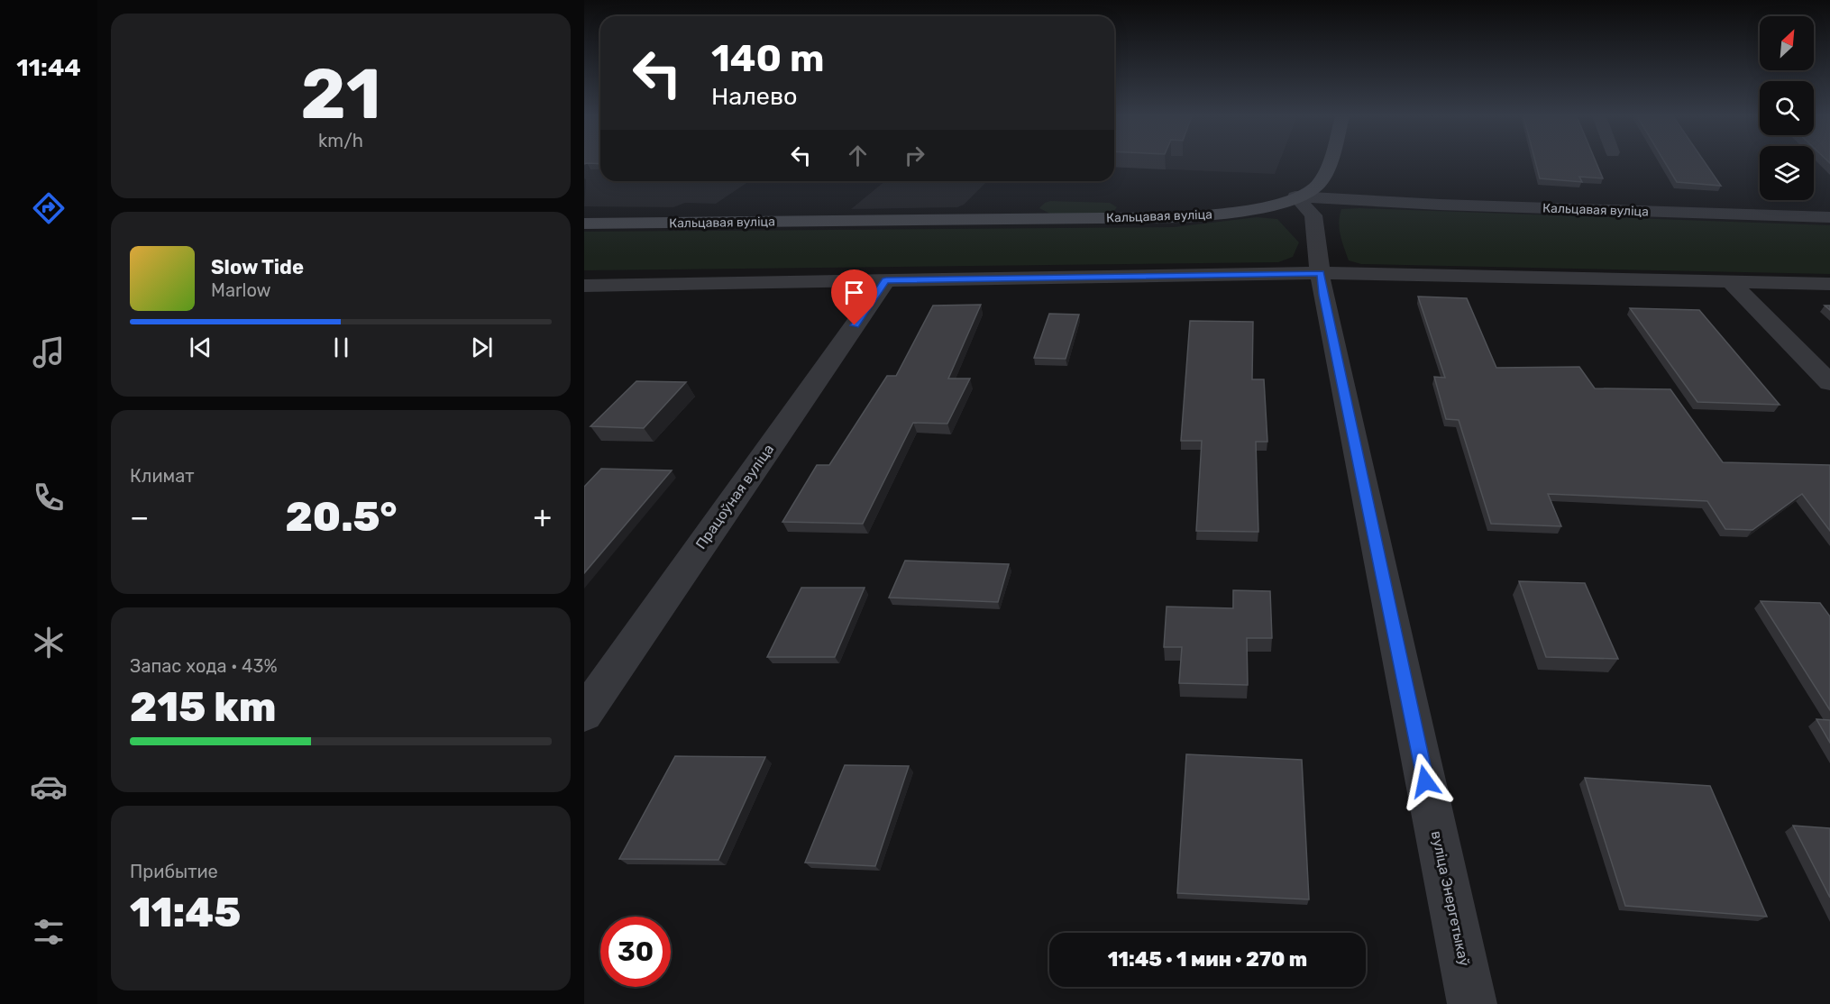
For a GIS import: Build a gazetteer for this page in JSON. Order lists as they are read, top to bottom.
{
  "streets": {
    "street": ["Кальцавая вуліца", "Працоўная вуліца", "вуліца Энергетыкаў"]
  },
  "crossings": [
    ["Кальцавая вуліца", "вуліца Энергетыкаў"]
  ],
  "north": "top right",
  "page": {
    "tabs": "11:44",
    "tile": [
      ["21", "km/h"],
      "Климат",
      ["Запас хода · 43%", "215 km"],
      ["Прибытие", "11:45"]
    ],
    "turn": ["140 m", "Налево"],
    "song": ["Slow Tide", "Marlow"],
    "heat": ["−", "20.5°", "+"],
    "limit": "30",
    "trip": "11:45 · 1 мин · 270 m"
  }
}
